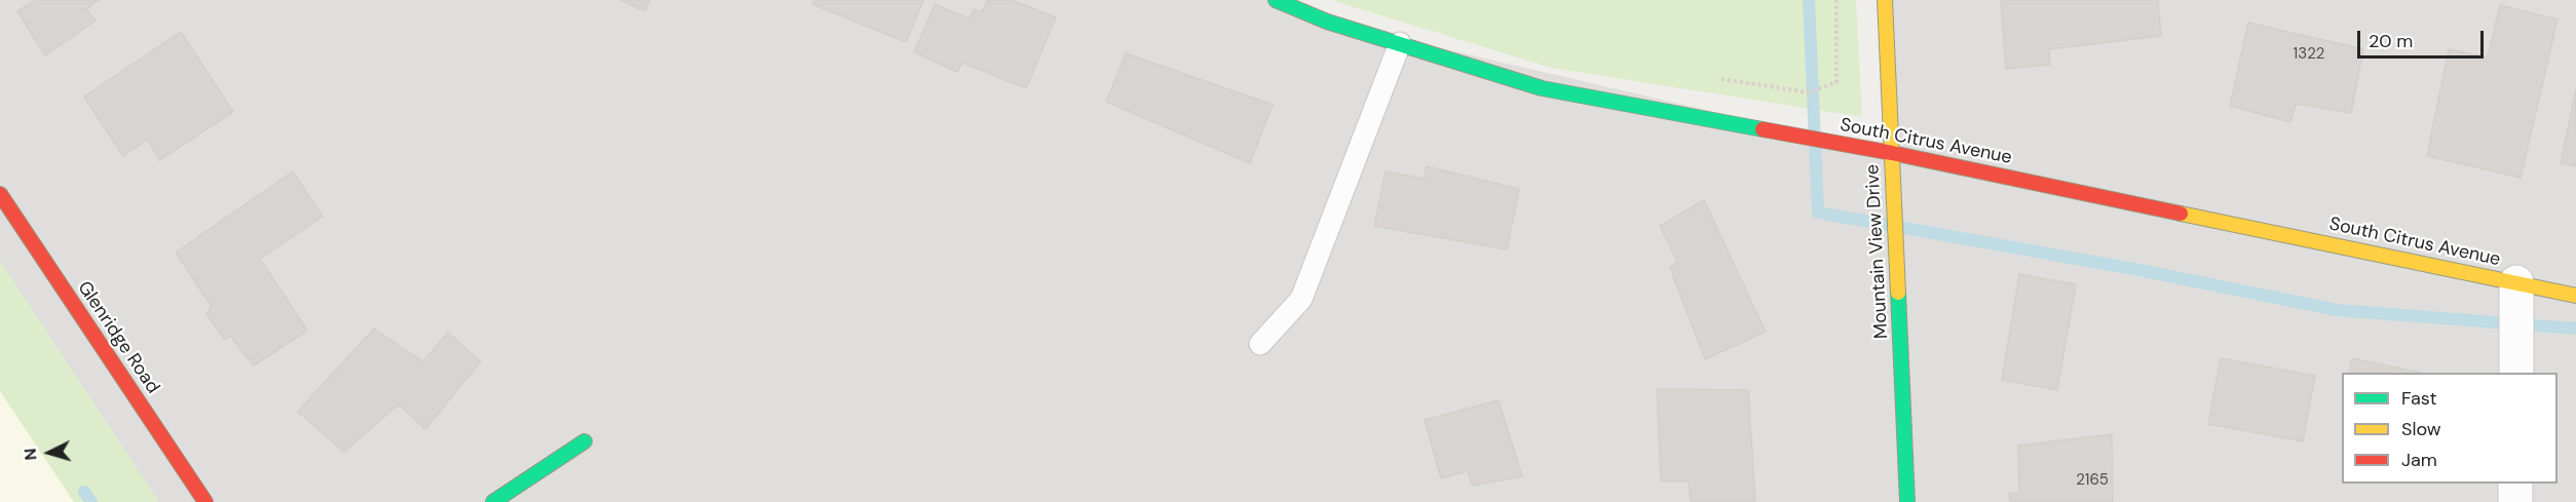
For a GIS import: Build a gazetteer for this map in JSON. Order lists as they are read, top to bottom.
{
  "streets": {
    "street": ["South Citrus Avenue", "Mountain View Drive", "Glenridge Road"]
  },
  "crossings": [
    ["South Citrus Avenue", "Mountain View Drive"]
  ],
  "house_numbers": ["1322", "2165"],
  "legend": ["Fast", "Slow", "Jam"],
  "scale_bar": "20 m",
  "north": "left"
}
